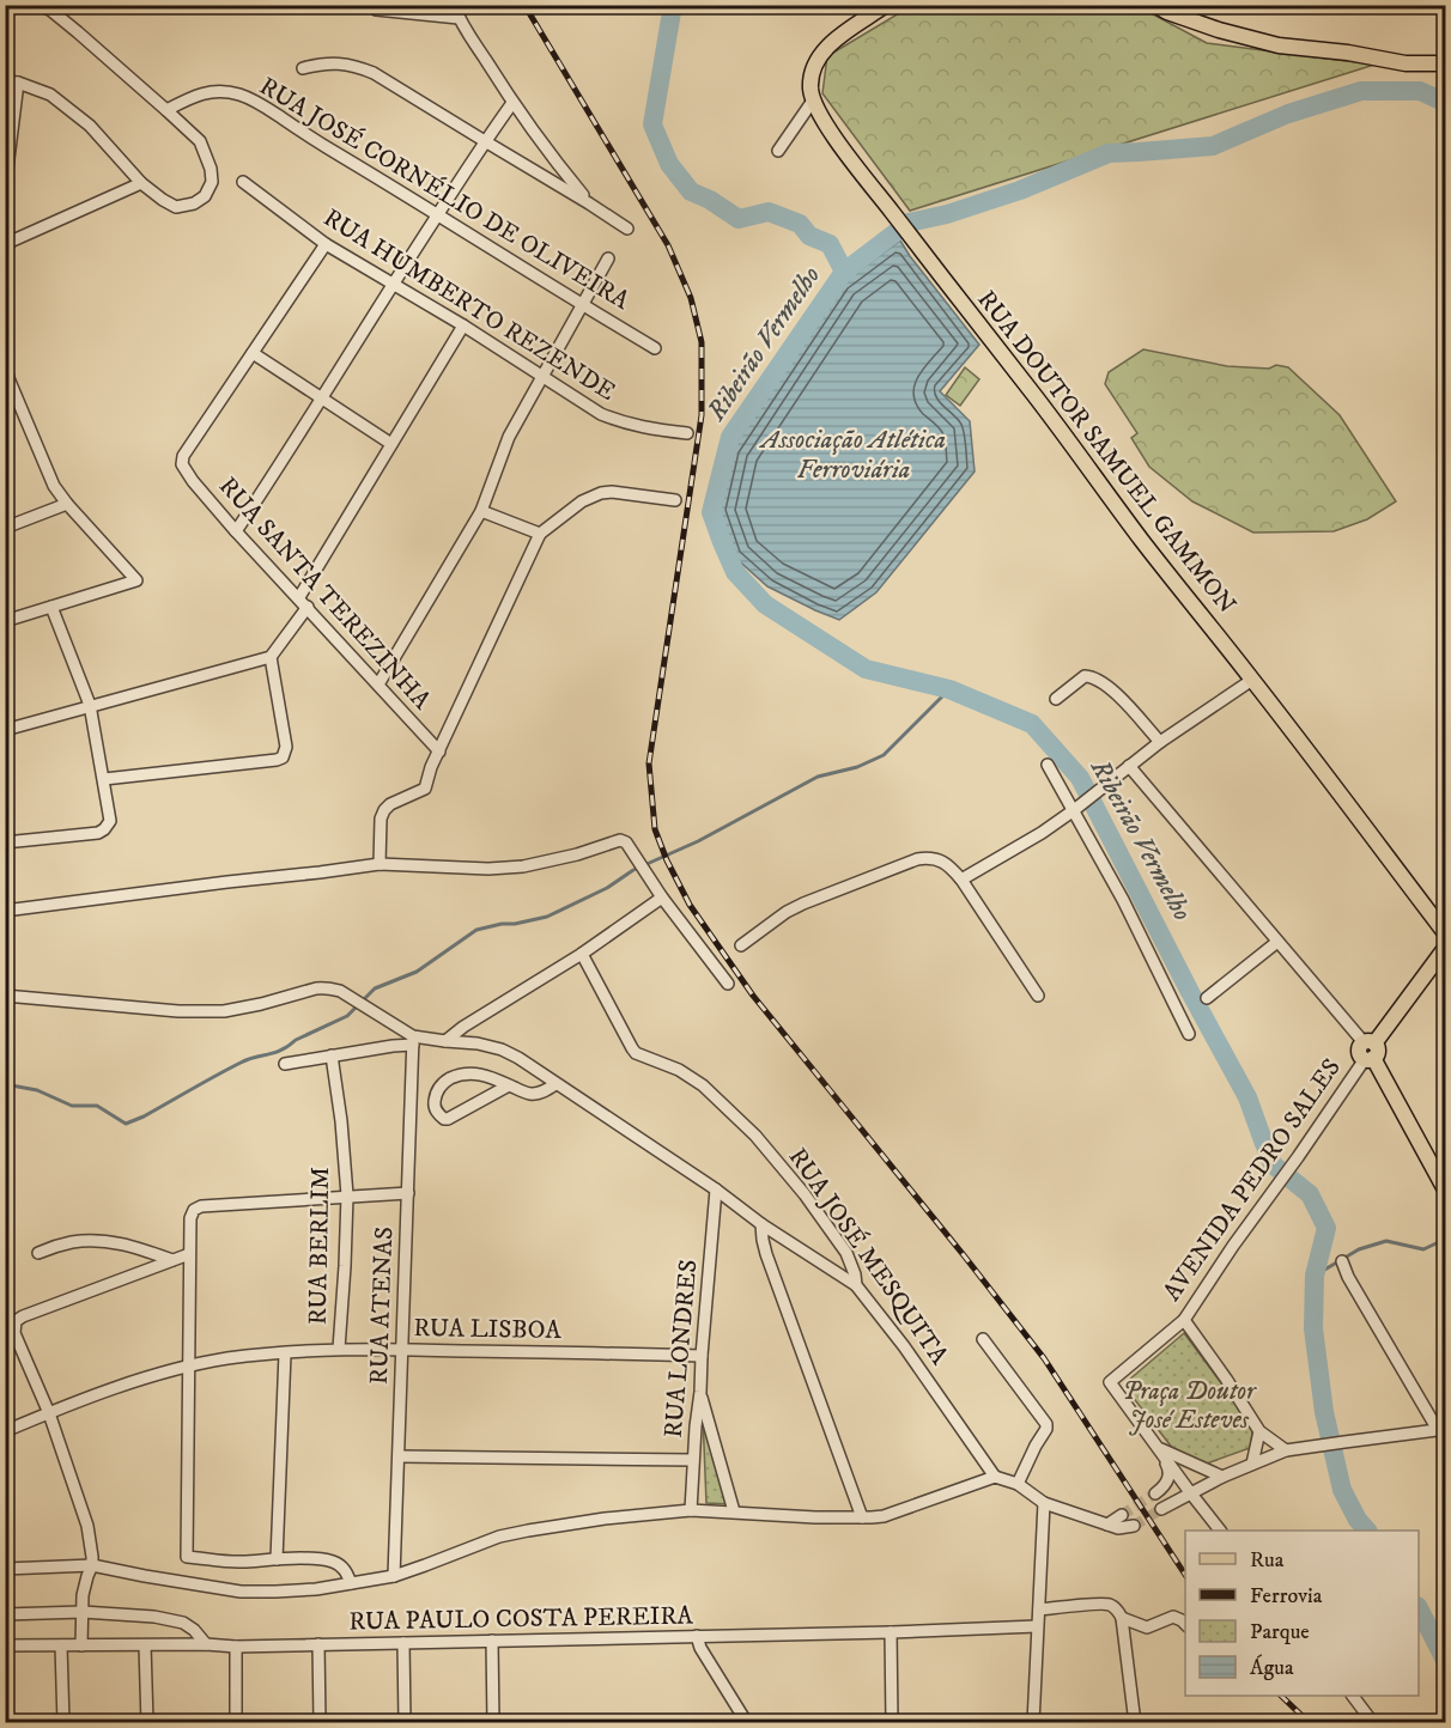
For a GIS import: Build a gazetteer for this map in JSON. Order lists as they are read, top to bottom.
{
  "streets": {
    "main road": ["RUA DOUTOR SAMUEL GAMMON", "AVENIDA PEDRO SALES"],
    "street": [
      "RUA JOSÉ CORNÉLIO DE OLIVEIRA",
      "RUA HUMBERTO REZENDE",
      "RUA SANTA TEREZINHA",
      "RUA BERLIM",
      "RUA JOSÉ MESQUITA",
      "RUA ATENAS",
      "RUA LISBOA",
      "RUA LONDRES",
      "RUA PAULO COSTA PEREIRA"
    ]
  },
  "crossings": [
    ["RUA BERLIM", "RUA LISBOA"],
    ["RUA ATENAS", "RUA LISBOA"],
    ["RUA LISBOA", "RUA LONDRES"]
  ],
  "water": ["Ribeirão Vermelho", "Associação Atlética Ferroviária"],
  "parks": ["Praça Doutor José Esteves"],
  "legend": [
    "Rua",
    "Ferrovia",
    "Parque",
    "Água"
  ]
}
